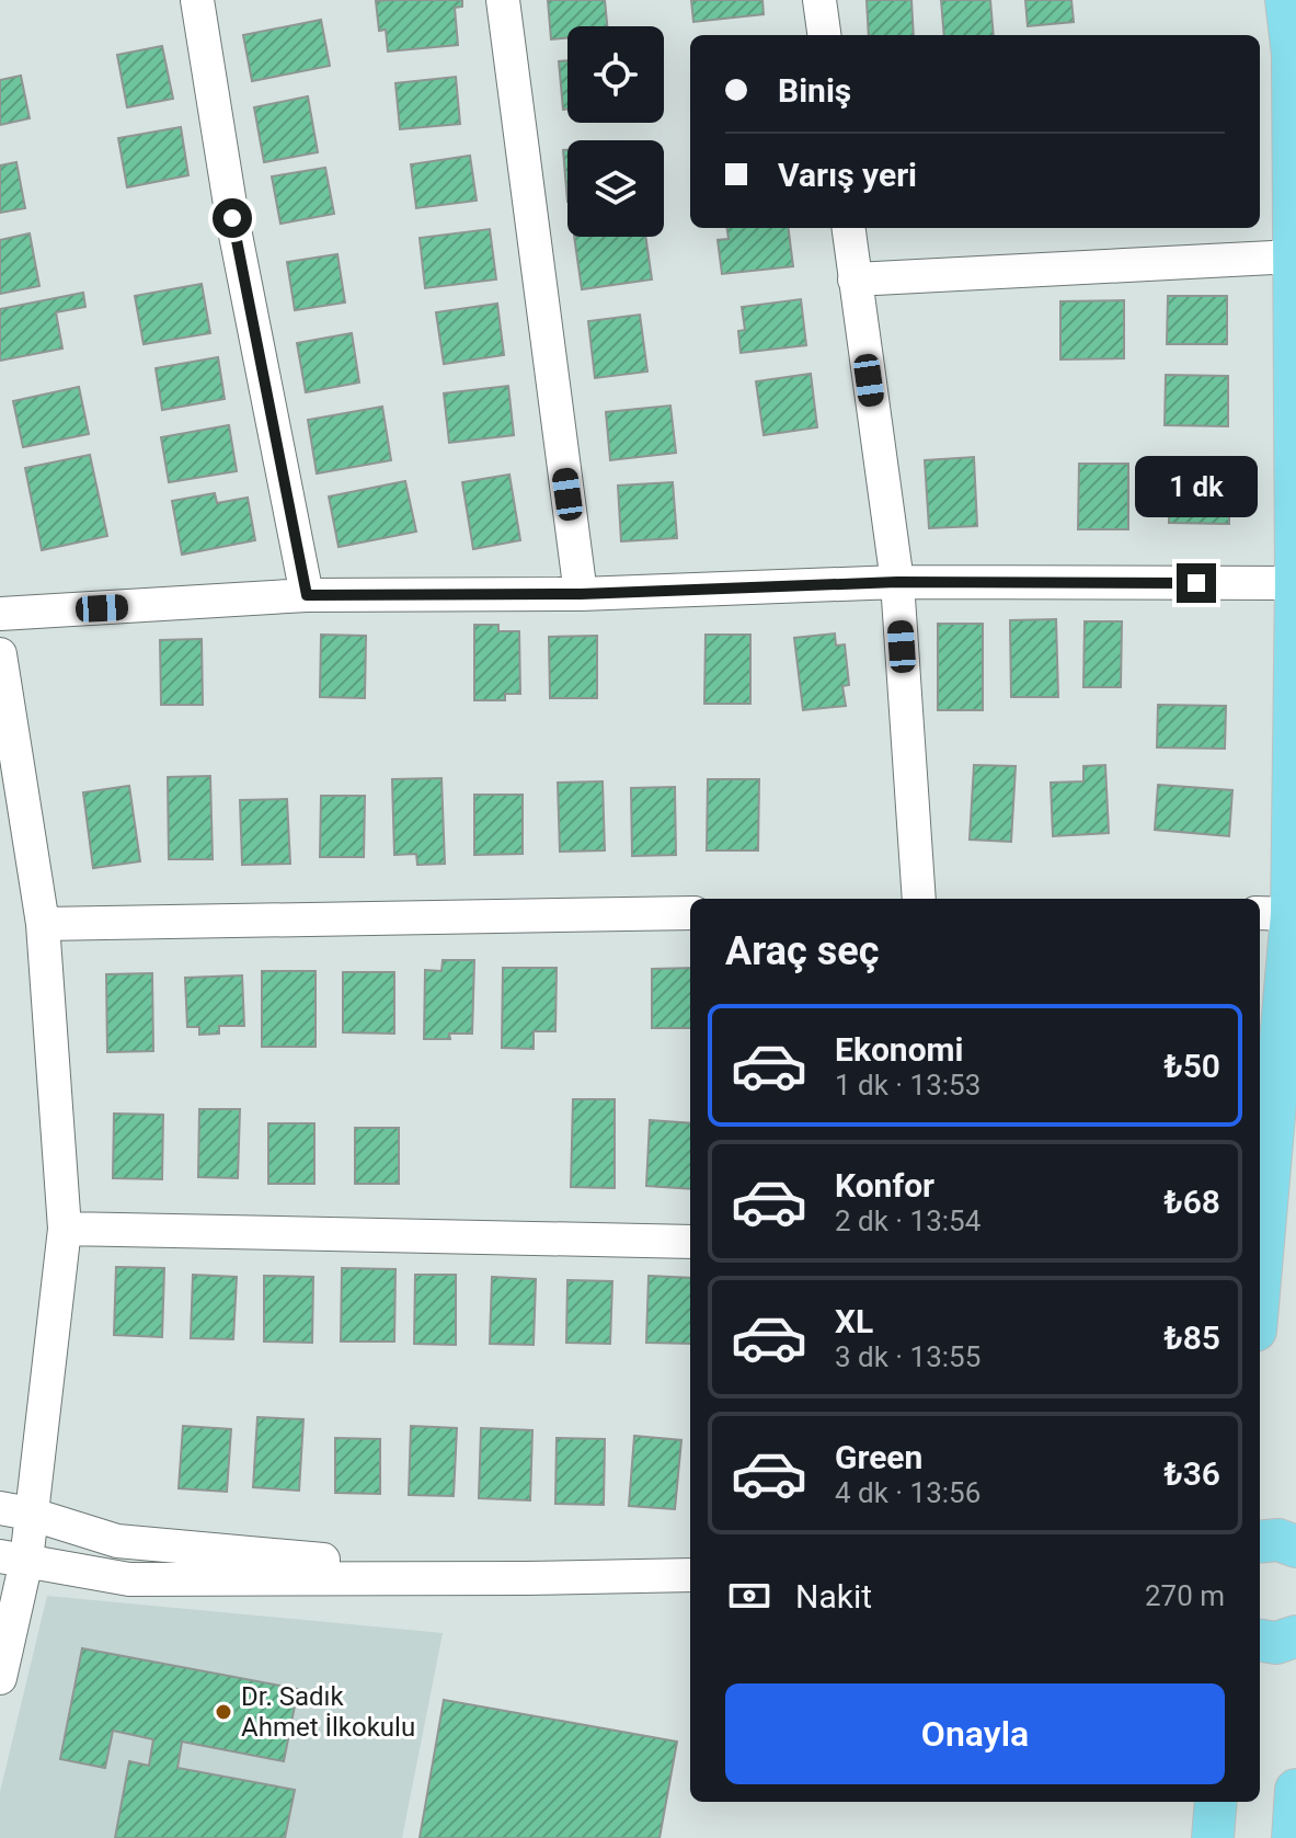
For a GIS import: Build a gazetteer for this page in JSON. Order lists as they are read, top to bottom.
{
  "places": ["Dr. Sadık Ahmet İlkokulu"],
  "page": {
    "banner": ["Biniş", "Varış yeri"],
    "bubble": "1 dk",
    "heading": "Araç seç",
    "list": [
      {
        "name": "Ekonomi",
        "note": "1 dk · 13:53",
        "value": "₺50"
      },
      {
        "name": "Konfor",
        "note": "2 dk · 13:54",
        "value": "₺68"
      },
      {
        "name": "XL",
        "note": "3 dk · 13:55",
        "value": "₺85"
      },
      {
        "name": "Green",
        "note": "4 dk · 13:56",
        "value": "₺36"
      }
    ],
    "pay": ["Nakit", "270 m"],
    "buttons": "Onayla"
  }
}
